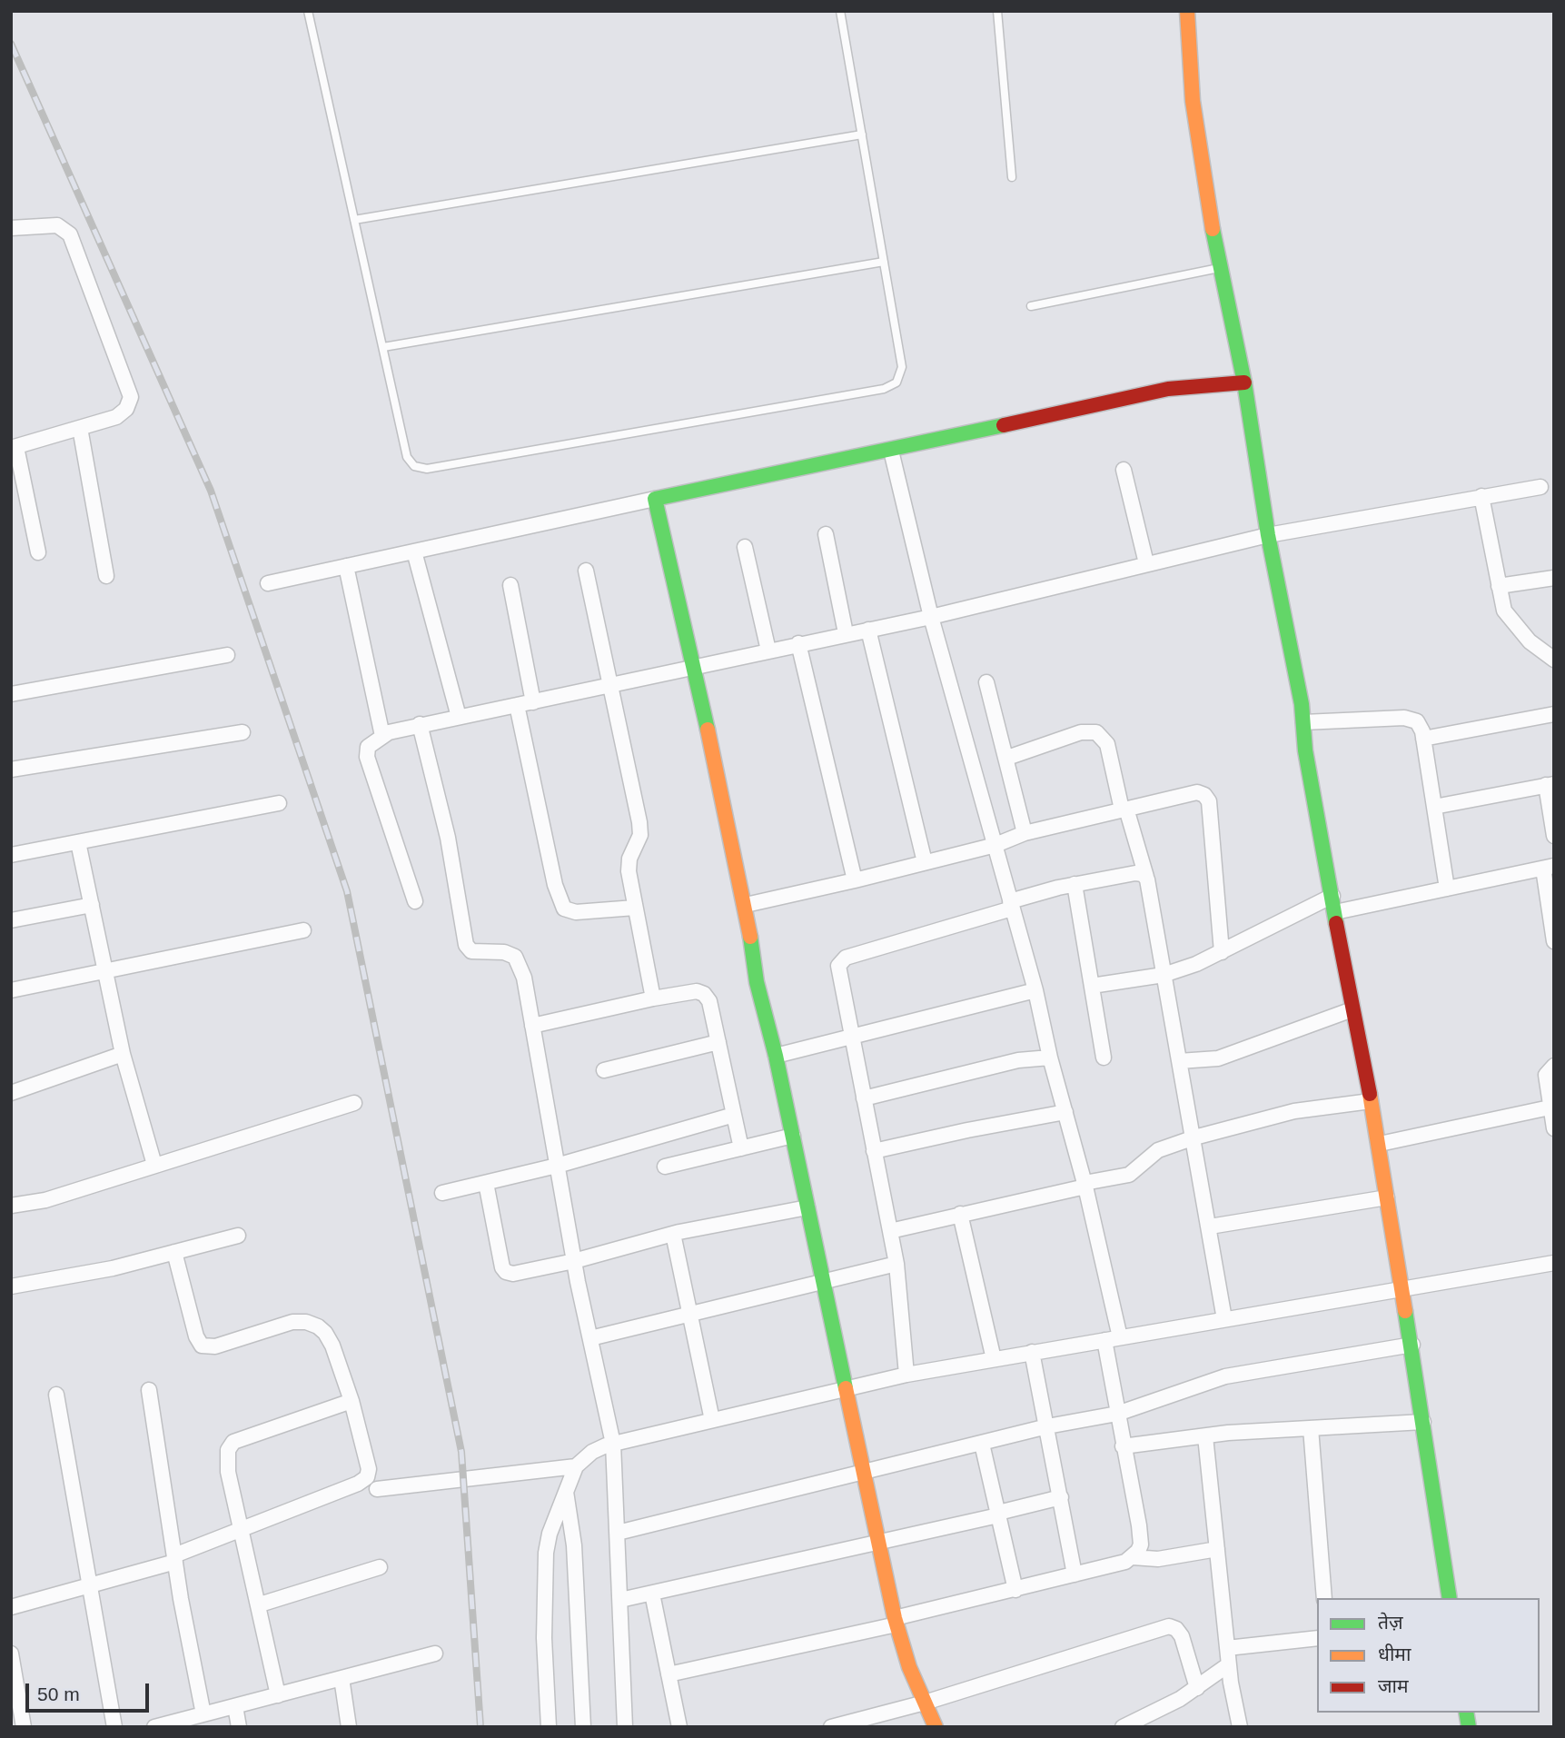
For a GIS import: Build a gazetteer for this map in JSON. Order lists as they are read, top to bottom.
{
  "legend": ["तेज़", "धीमा", "जाम"],
  "scale_bar": "50 m"
}
